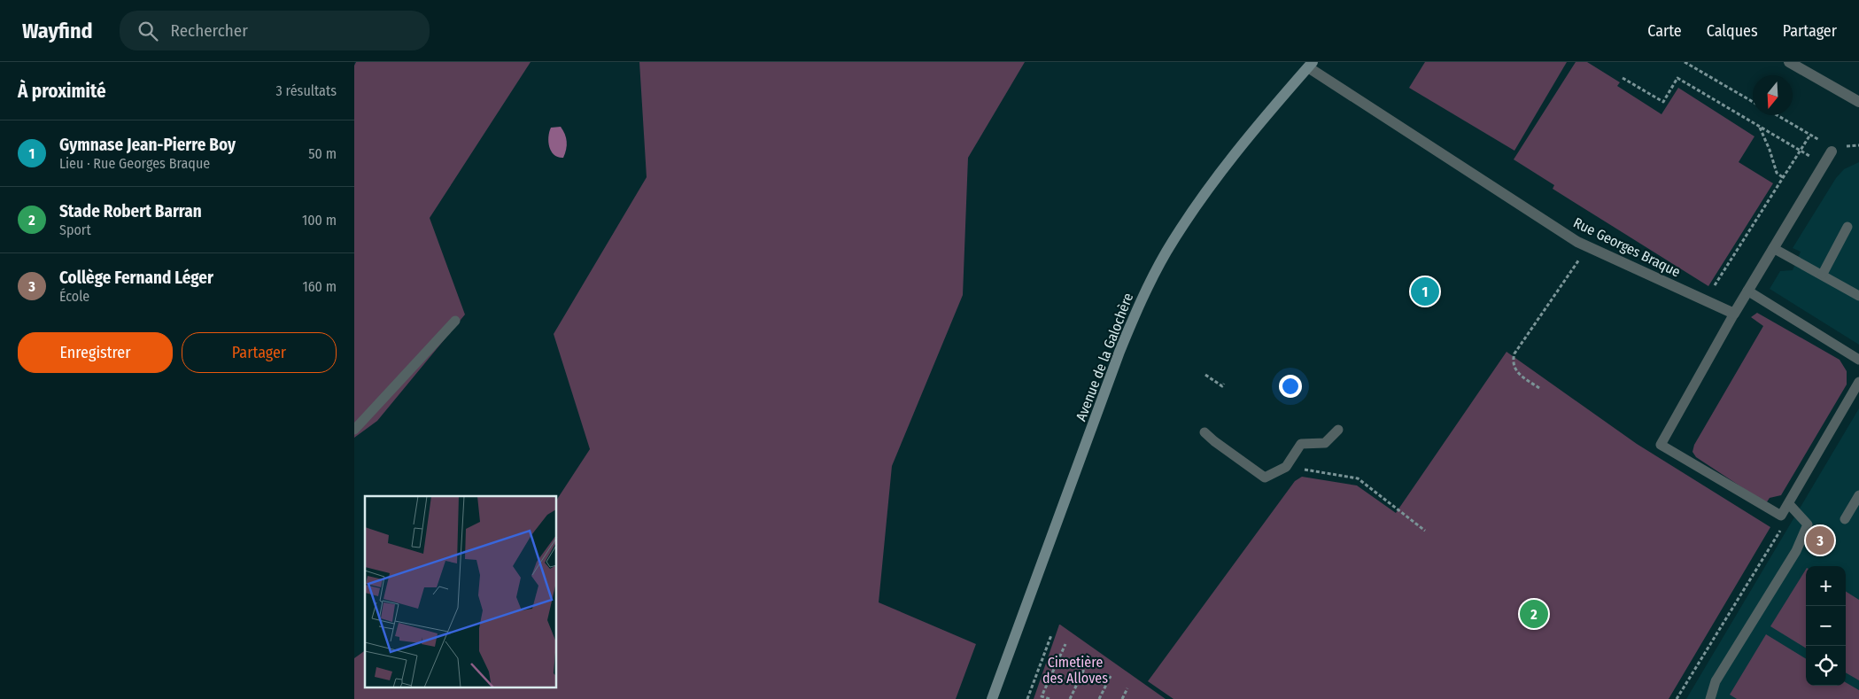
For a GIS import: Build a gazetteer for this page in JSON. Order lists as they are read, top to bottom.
{
  "streets": {
    "main road": ["Avenue de la Galochère"],
    "street": ["Rue Georges Braque"]
  },
  "crossings": [
    ["Rue Georges Braque", "Avenue de la Galochère"]
  ],
  "parks": ["Cimetière des Alloves"],
  "north": "bottom",
  "page": {
    "header": "Wayfind",
    "search": "Rechercher",
    "nav": ["Carte", "Calques", "Partager"],
    "heading": ["À proximité", "3 résultats"],
    "list": [
      {
        "mark": "1",
        "name": "Gymnase Jean-Pierre Boy",
        "note": "Lieu · Rue Georges Braque",
        "value": "50 m"
      },
      {
        "mark": "2",
        "name": "Stade Robert Barran",
        "note": "Sport",
        "value": "100 m"
      },
      {
        "mark": "3",
        "name": "Collège Fernand Léger",
        "note": "École",
        "value": "160 m"
      }
    ],
    "pins": ["1", "3", "2"],
    "buttons": ["Enregistrer", "Partager"],
    "map_buttons": ["+", "−"]
  }
}
